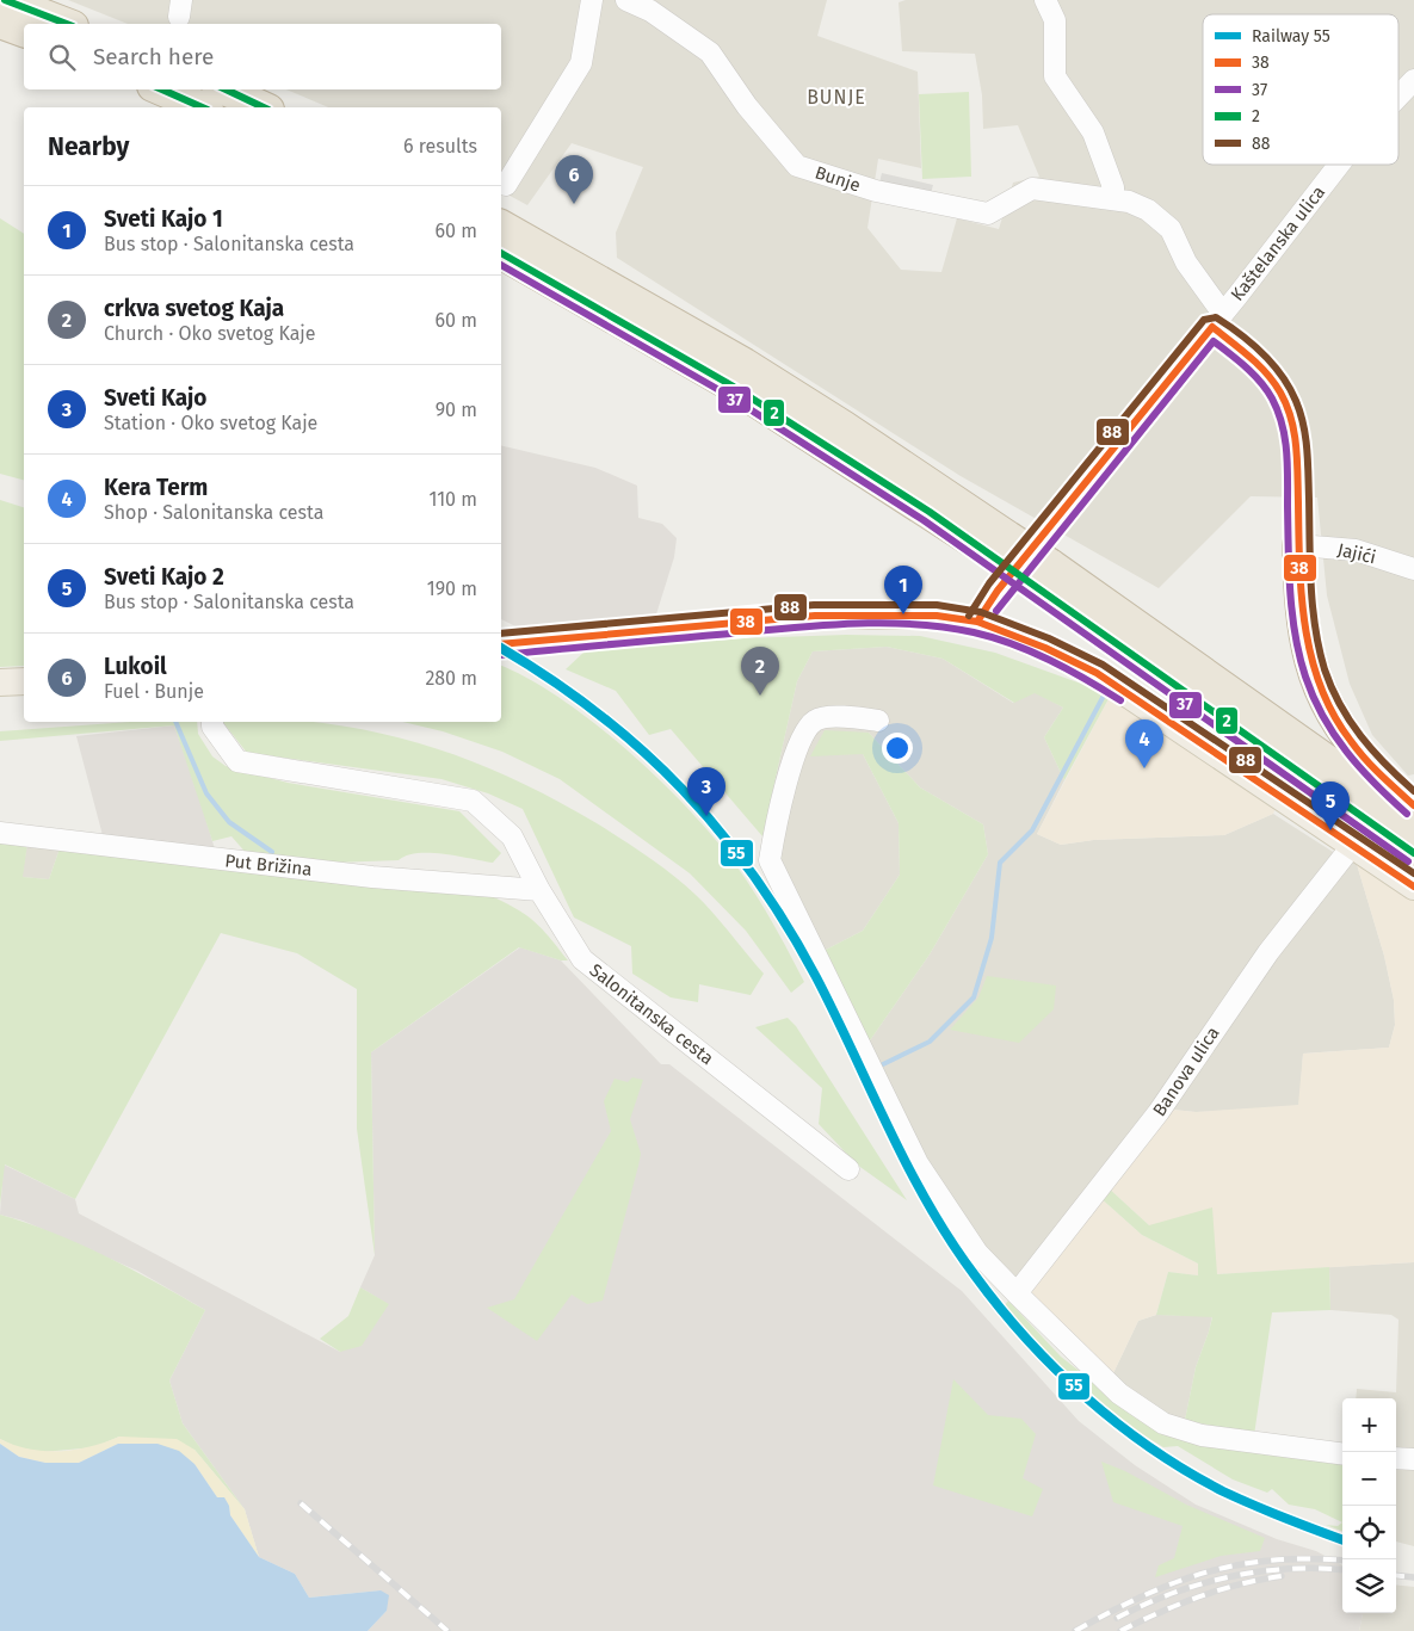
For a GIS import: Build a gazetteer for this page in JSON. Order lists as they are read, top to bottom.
{
  "streets": {
    "street": [
      "Bunje",
      "Kaštelanska ulica",
      "Jajići",
      "Put Brižina",
      "Salonitanska cesta",
      "Banova ulica"
    ]
  },
  "crossings": [
    ["Bunje", "Kaštelanska ulica"],
    ["Put Brižina", "Salonitanska cesta"]
  ],
  "districts": ["BUNJE"],
  "lines": [
    "transit line 2",
    "transit line 37",
    "transit line 88",
    "transit line 38",
    "rail line 55"
  ],
  "legend": [
    "Railway 55",
    "38",
    "37",
    "2",
    "88"
  ],
  "page": {
    "search": "Search here",
    "heading": ["Nearby", "6 results"],
    "pins": [
      "6",
      "1",
      "2",
      "4",
      "3",
      "5"
    ],
    "list": [
      {
        "mark": "1",
        "name": "Sveti Kajo 1",
        "note": "Bus stop · Salonitanska cesta",
        "value": "60 m"
      },
      {
        "mark": "2",
        "name": "crkva svetog Kaja",
        "note": "Church · Oko svetog Kaje",
        "value": "60 m"
      },
      {
        "mark": "3",
        "name": "Sveti Kajo",
        "note": "Station · Oko svetog Kaje",
        "value": "90 m"
      },
      {
        "mark": "4",
        "name": "Kera Term",
        "note": "Shop · Salonitanska cesta",
        "value": "110 m"
      },
      {
        "mark": "5",
        "name": "Sveti Kajo 2",
        "note": "Bus stop · Salonitanska cesta",
        "value": "190 m"
      },
      {
        "mark": "6",
        "name": "Lukoil",
        "note": "Fuel · Bunje",
        "value": "280 m"
      }
    ],
    "map_buttons": ["+", "−"]
  }
}
